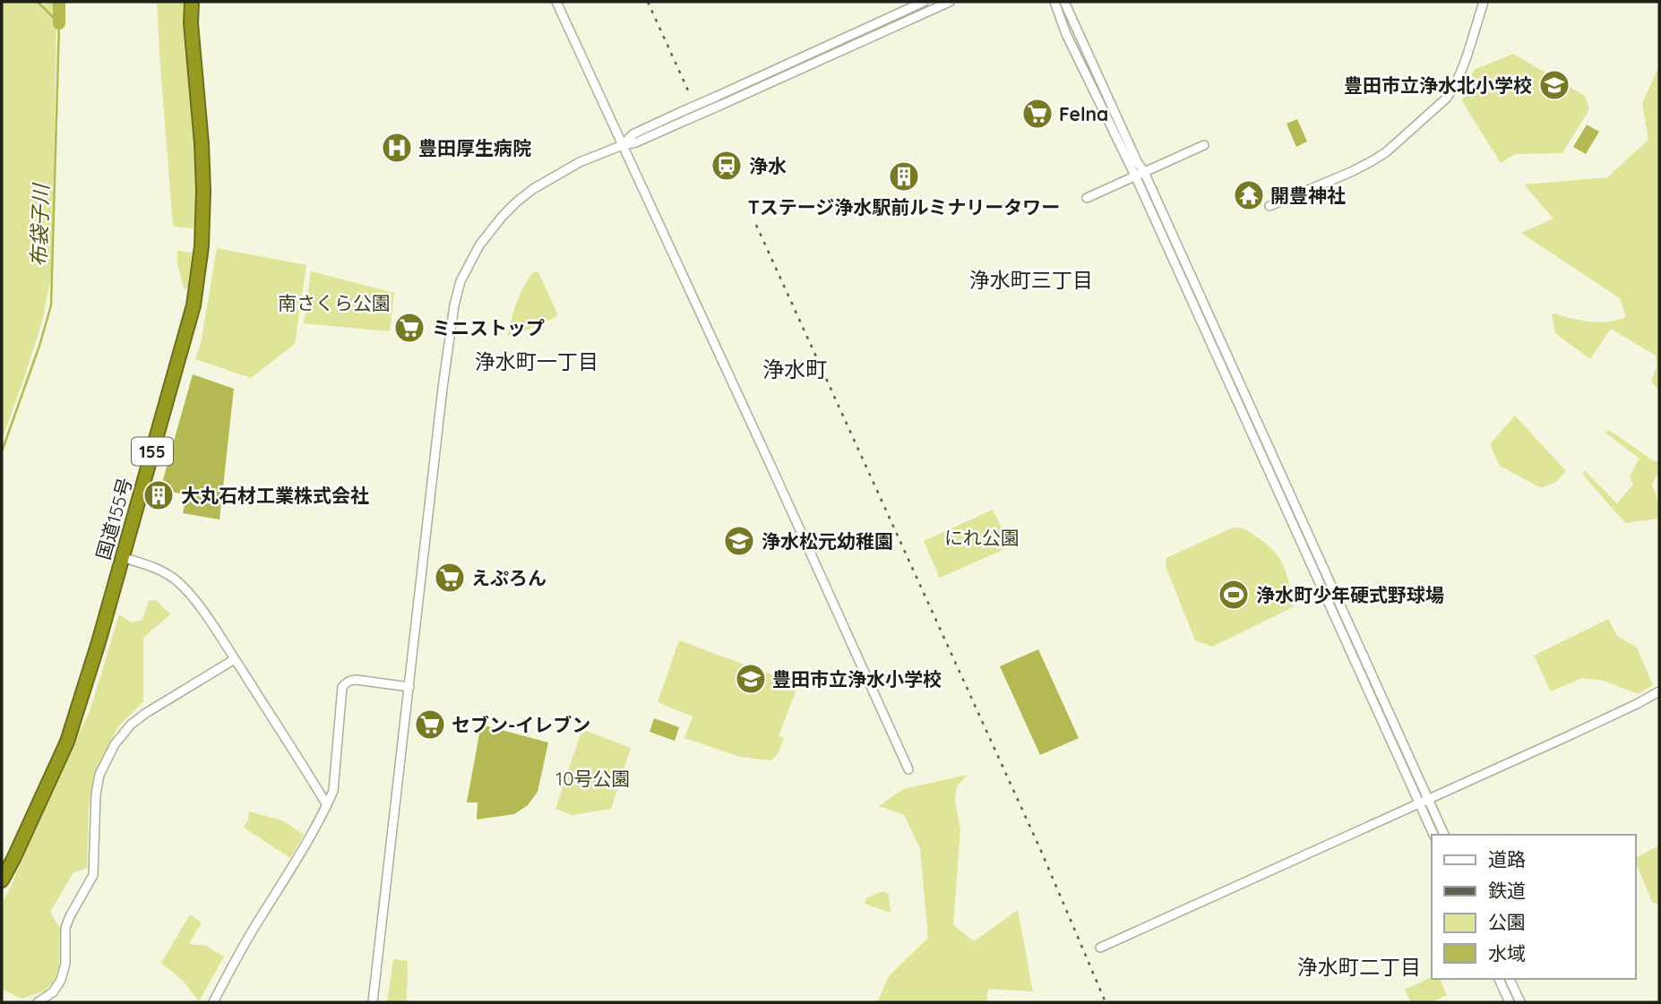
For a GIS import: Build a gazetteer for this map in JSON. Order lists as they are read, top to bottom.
{
  "streets": {
    "highway": ["155", "国道155号"]
  },
  "districts": [
    "浄水町三丁目",
    "浄水町一丁目",
    "浄水町",
    "浄水町二丁目"
  ],
  "water": ["布袋子川"],
  "parks": ["南さくら公園", "にれ公園", "10号公園"],
  "places": {
    "school or university": ["豊田市立浄水北小学校", "浄水松元幼稚園", "豊田市立浄水小学校"],
    "supermarket": [
      "Felna",
      "ミニストップ",
      "えぷろん",
      "セブン-イレブン"
    ],
    "hospital": ["豊田厚生病院"],
    "station": ["浄水"],
    "building": ["Tステージ浄水駅前ルミナリータワー", "大丸石材工業株式会社"],
    "temple": ["開豊神社"],
    "sports": ["浄水町少年硬式野球場"]
  },
  "legend": [
    "道路",
    "鉄道",
    "公園",
    "水域"
  ]
}
